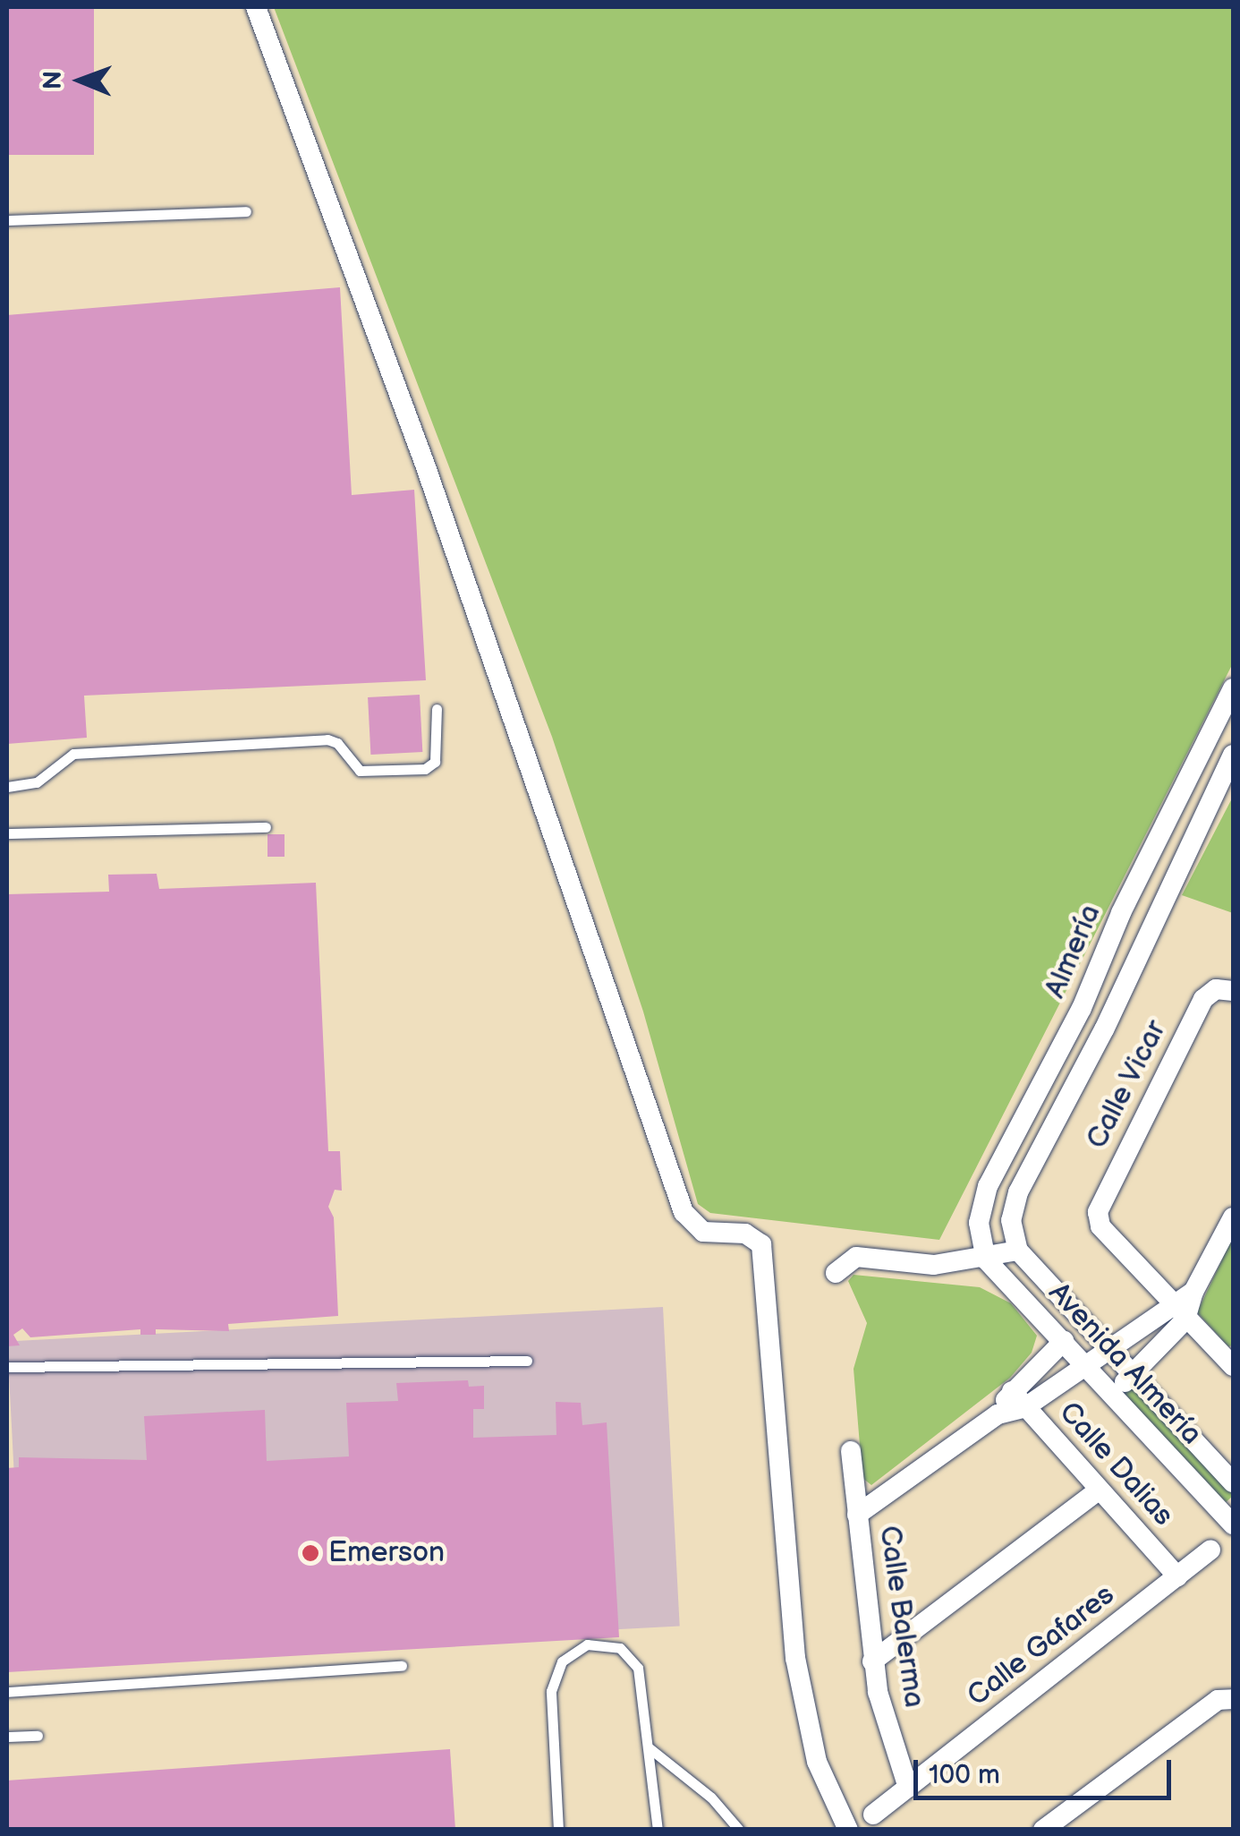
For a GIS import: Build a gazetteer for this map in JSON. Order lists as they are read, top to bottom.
{
  "streets": {
    "street": [
      "Almería",
      "Calle Vicar",
      "Avenida Almería",
      "Calle Dalias",
      "Calle Balerma",
      "Calle Gafares"
    ]
  },
  "crossings": [
    ["Almería", "Avenida Almería"],
    ["Calle Dalias", "Calle Gafares"],
    ["Calle Balerma", "Calle Gafares"]
  ],
  "places": ["Emerson"],
  "scale_bar": "100 m",
  "north": "left"
}
